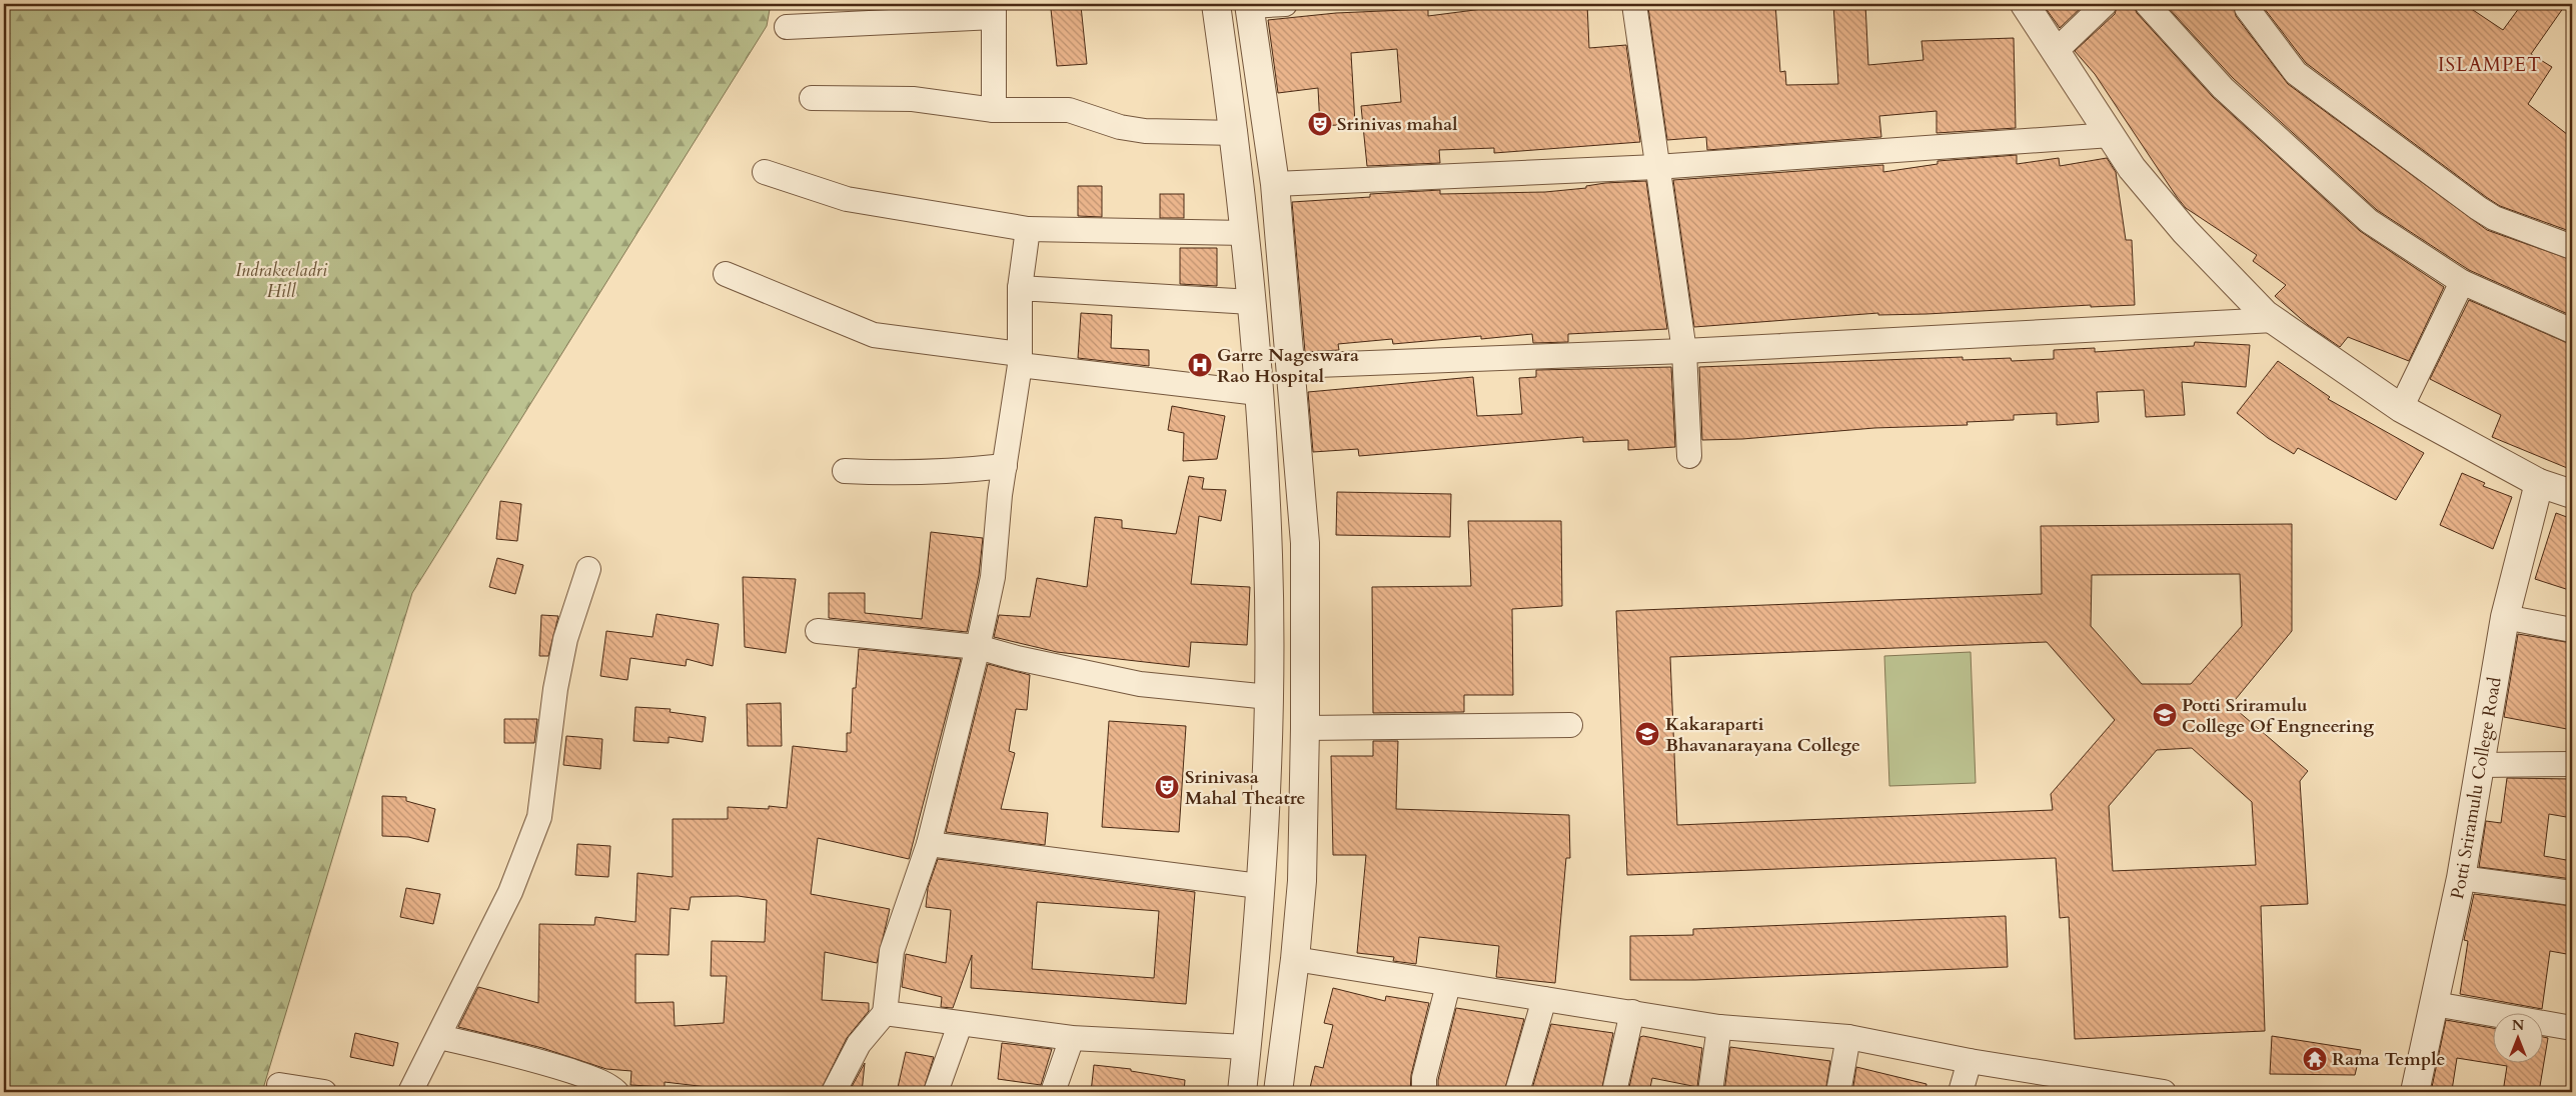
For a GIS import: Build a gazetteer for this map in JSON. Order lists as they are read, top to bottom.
{
  "streets": {
    "street": ["Potti Sriramulu College Road"]
  },
  "districts": ["ISLAMPET"],
  "parks": ["Indrakeeladri Hill"],
  "places": {
    "theatre": ["Srinivas mahal", "Srinivasa Mahal Theatre"],
    "hospital": ["Garre Nageswara Rao Hospital"],
    "school or university": ["Potti Sriramulu College Of Engneering", "Kakaraparti Bhavanarayana College"],
    "temple": ["Rama Temple"]
  },
  "north": "top"
}
